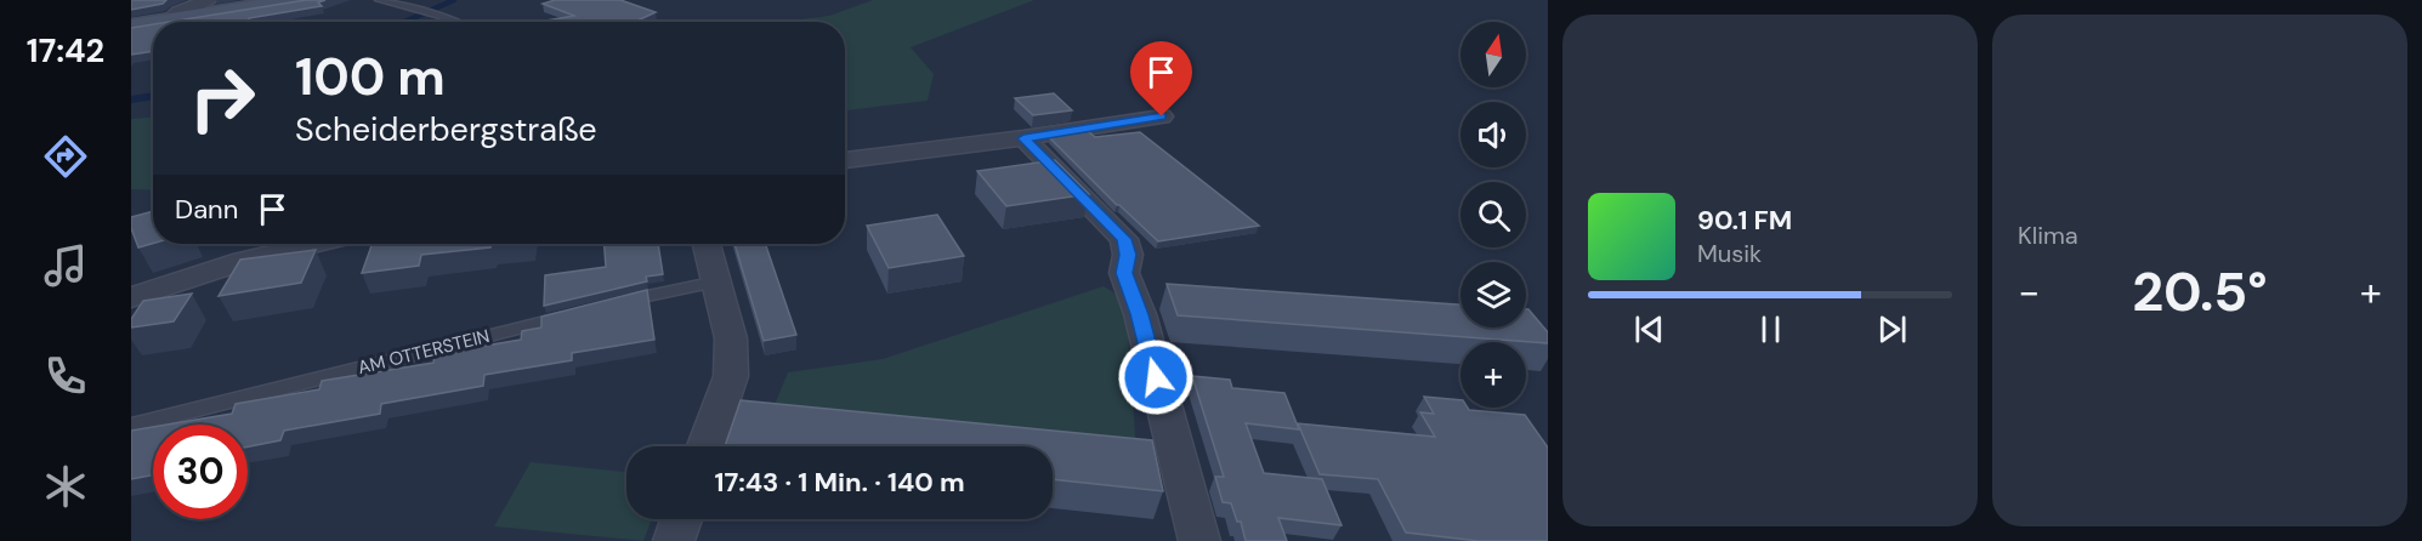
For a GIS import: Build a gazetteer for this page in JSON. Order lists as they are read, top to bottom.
{
  "streets": {
    "lane": ["AM OTTERSTEIN"]
  },
  "north": "top",
  "page": {
    "tabs": "17:42",
    "tile": "Klima",
    "map_buttons": "+",
    "turn": ["100 m", "Scheiderbergstraße"],
    "then": "Dann",
    "song": ["90.1 FM", "Musik"],
    "heat": ["−", "20.5°", "+"],
    "limit": "30",
    "trip": "17:43 · 1 Min. · 140 m"
  }
}
